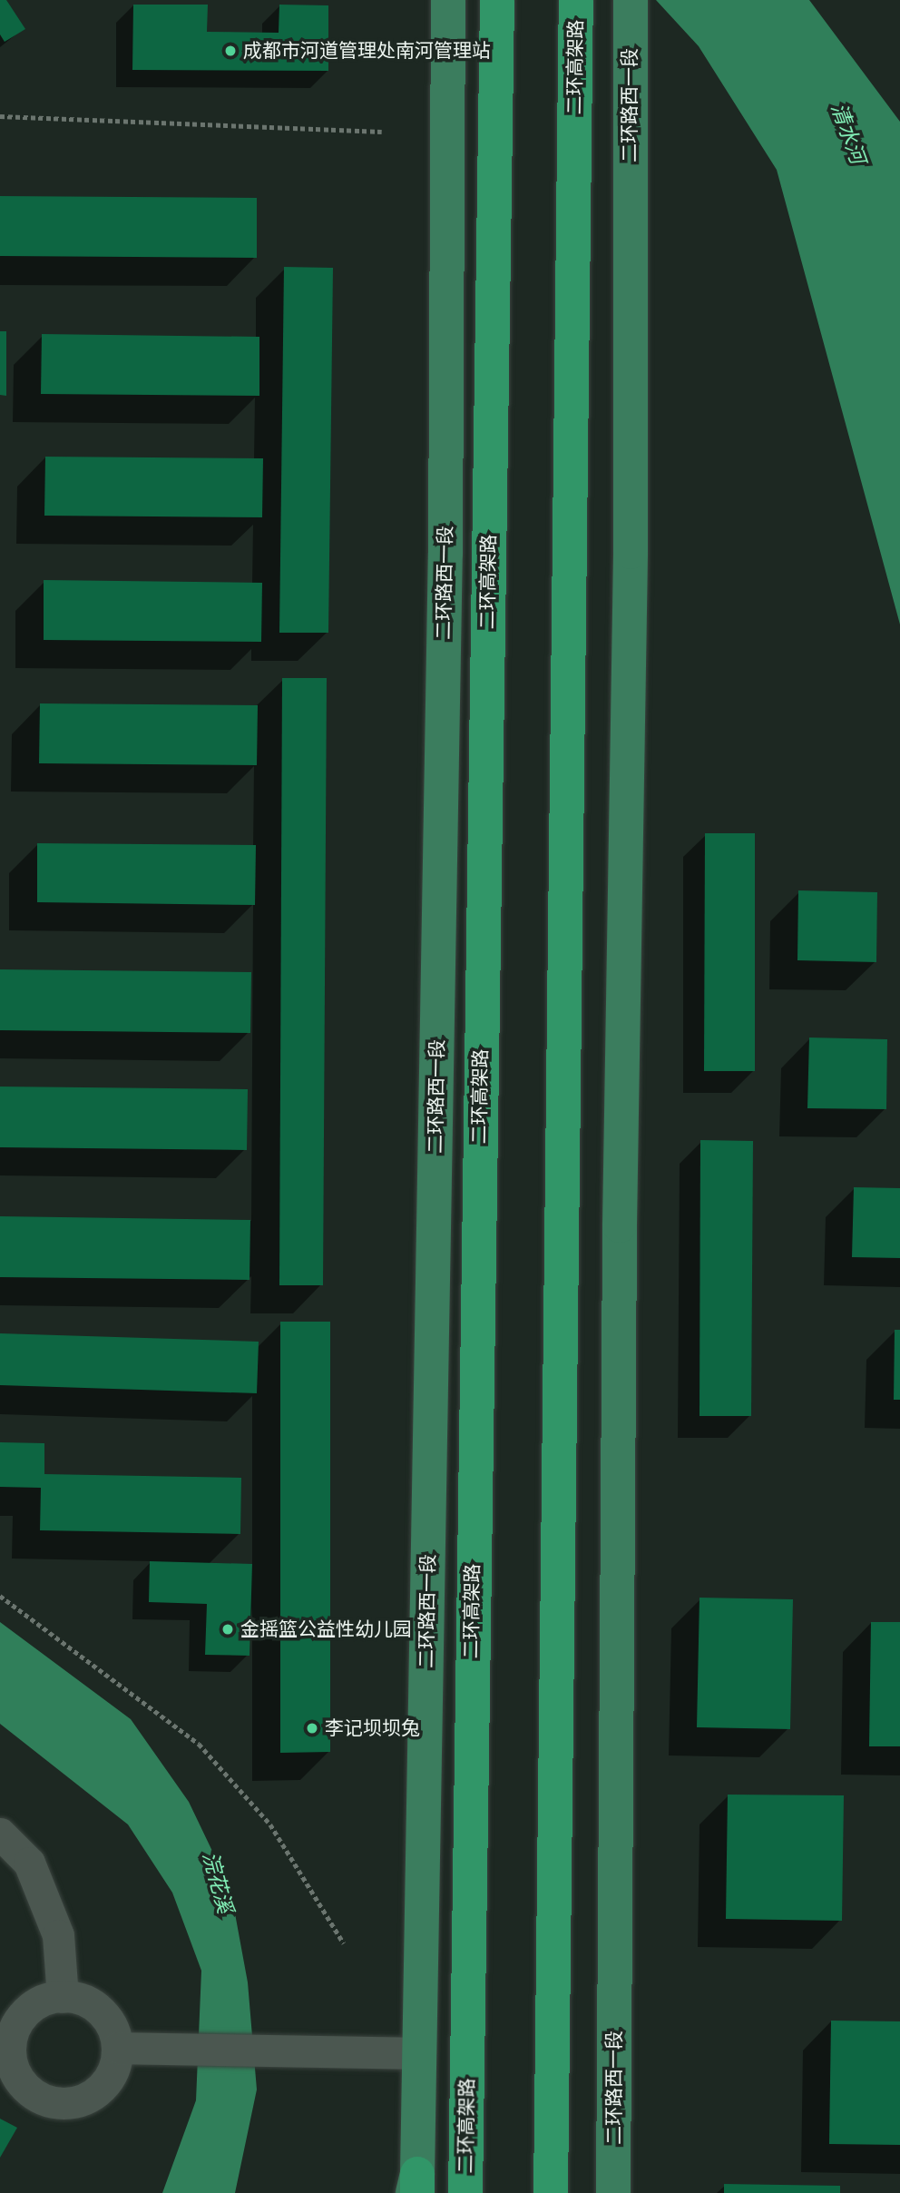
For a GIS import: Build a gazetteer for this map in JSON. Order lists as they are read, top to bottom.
{
  "streets": {
    "highway": ["二环高架路"],
    "main road": ["二环路西一段"]
  },
  "water": ["清水河", "浣花溪"],
  "places": ["成都市河道管理处南河管理站", "金摇篮公益性幼儿园", "李记坝坝兔"]
}
